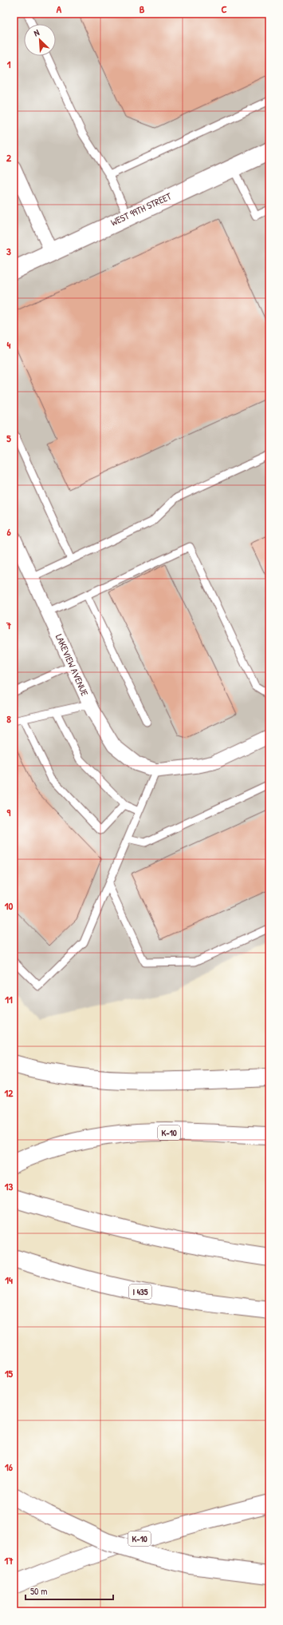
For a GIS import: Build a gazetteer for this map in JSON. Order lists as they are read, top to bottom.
{
  "streets": {
    "main road": ["WEST 99TH STREET", "K-10", "I 435"],
    "street": ["LAKEVIEW AVENUE"]
  },
  "scale_bar": "50 m",
  "north": "top left",
  "grid": {
    "columns": ["A", "B", "C"],
    "rows": [
      "1",
      "2",
      "3",
      "4",
      "5",
      "6",
      "7",
      "8",
      "9",
      "10",
      "11",
      "12",
      "13",
      "14",
      "15",
      "16",
      "17"
    ]
  }
}
